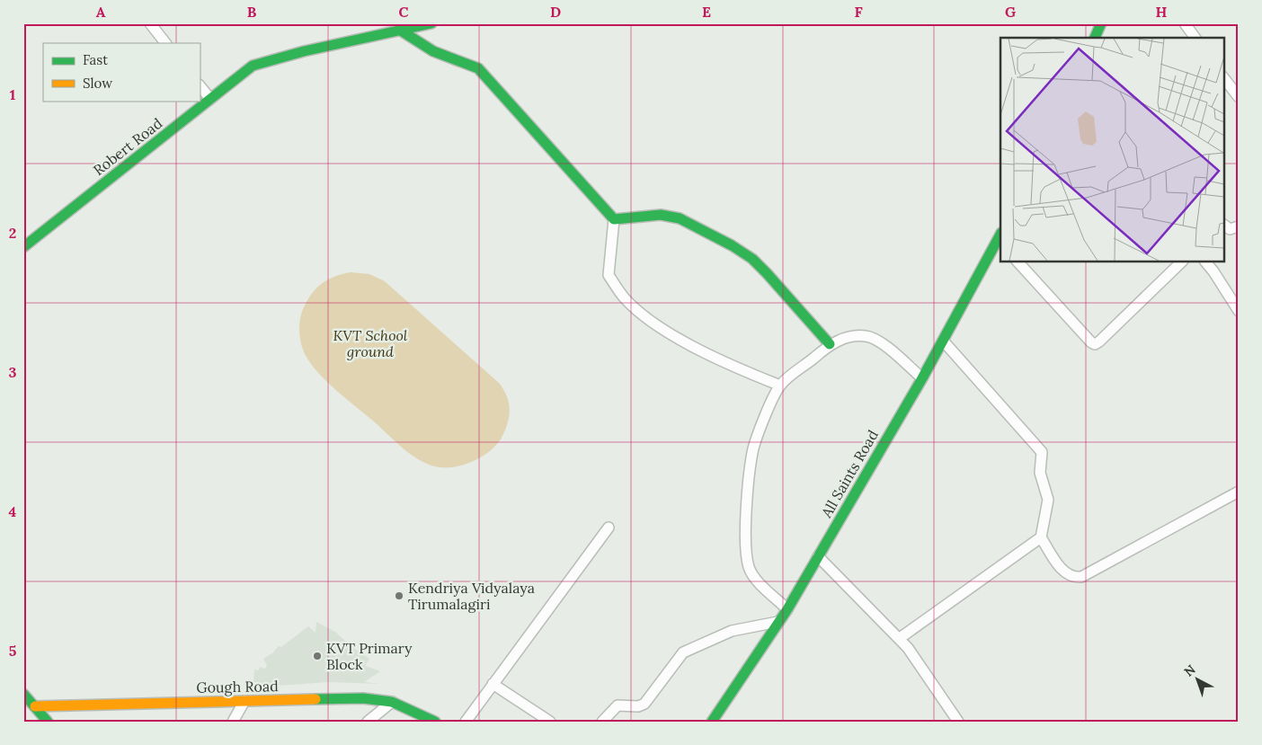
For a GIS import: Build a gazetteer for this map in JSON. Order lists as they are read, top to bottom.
{
  "streets": {
    "street": ["Robert Road", "All Saints Road", "Gough Road"]
  },
  "parks": ["KVT School ground"],
  "places": ["Kendriya Vidyalaya Tirumalagiri", "KVT Primary Block"],
  "legend": ["Fast", "Slow"],
  "north": "top left",
  "grid": {
    "columns": [
      "A",
      "B",
      "C",
      "D",
      "E",
      "F",
      "G",
      "H"
    ],
    "rows": [
      "1",
      "2",
      "3",
      "4",
      "5"
    ]
  }
}
